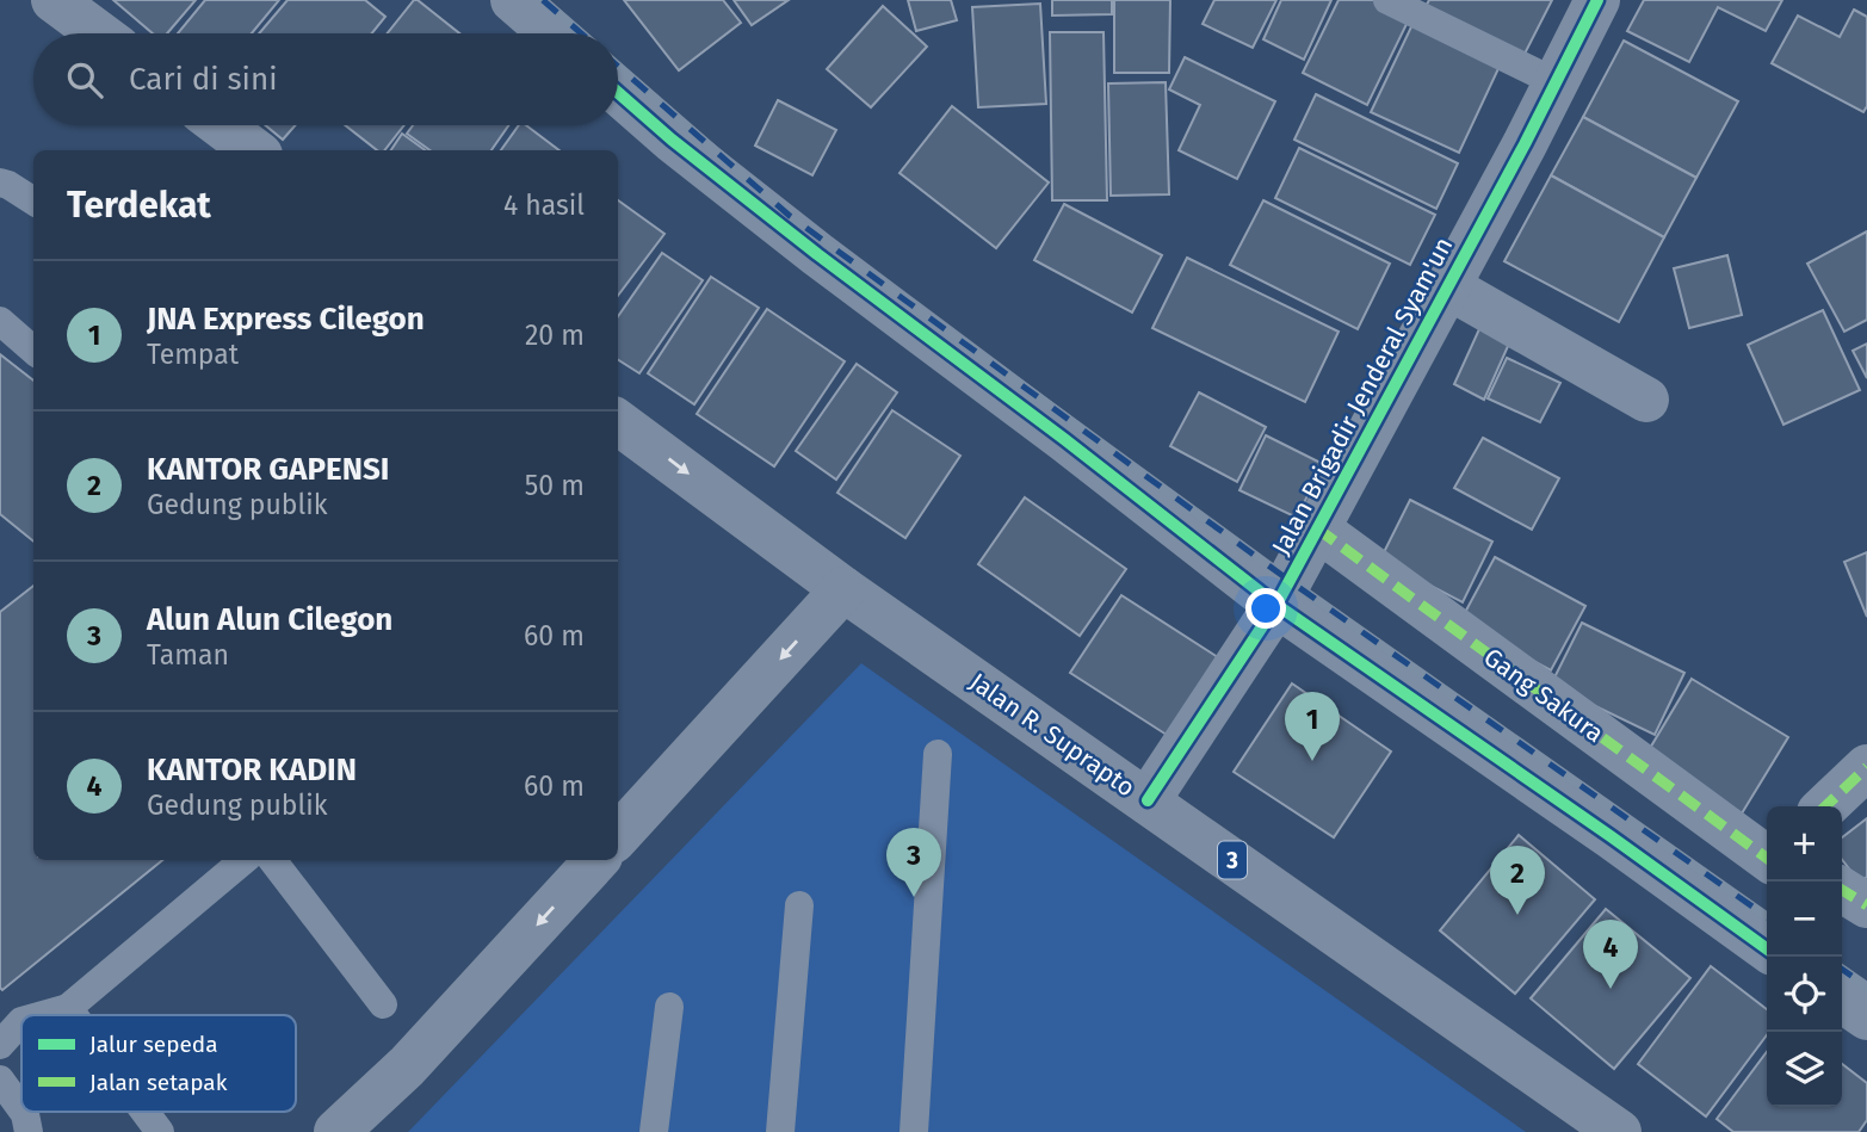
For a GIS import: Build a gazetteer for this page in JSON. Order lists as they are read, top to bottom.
{
  "streets": {
    "highway": ["Jalan R. Suprapto", "3"],
    "street": ["Jalan Brigadir Jenderal Syam'un", "Gang Sakura"]
  },
  "crossings": [
    ["Jalan Brigadir Jenderal Syam'un", "Gang Sakura"],
    ["Jalan Brigadir Jenderal Syam'un", "Jalan R. Suprapto"]
  ],
  "legend": ["Jalur sepeda", "Jalan setapak"],
  "page": {
    "search": "Cari di sini",
    "heading": ["Terdekat", "4 hasil"],
    "list": [
      {
        "mark": "1",
        "name": "JNA Express Cilegon",
        "note": "Tempat",
        "value": "20 m"
      },
      {
        "mark": "2",
        "name": "KANTOR GAPENSI",
        "note": "Gedung publik",
        "value": "50 m"
      },
      {
        "mark": "3",
        "name": "Alun Alun Cilegon",
        "note": "Taman",
        "value": "60 m"
      },
      {
        "mark": "4",
        "name": "KANTOR KADIN",
        "note": "Gedung publik",
        "value": "60 m"
      }
    ],
    "pins": [
      "1",
      "3",
      "2",
      "4"
    ],
    "map_buttons": ["+", "−"]
  }
}
